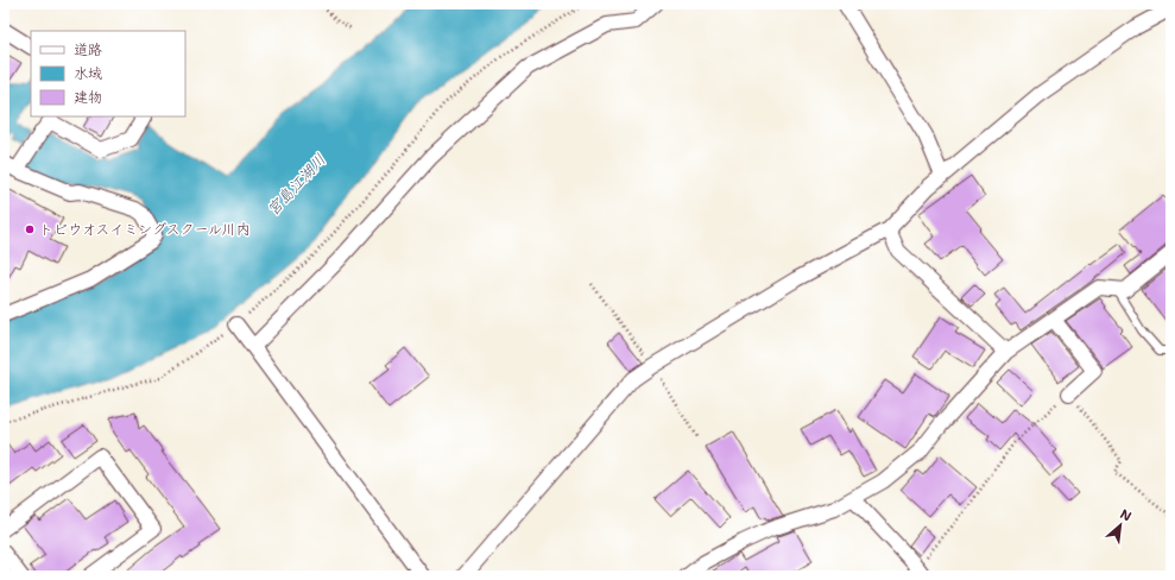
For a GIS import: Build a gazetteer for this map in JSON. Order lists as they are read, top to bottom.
{
  "water": ["宮島江湖川"],
  "places": ["トビウオスイミングスクール川内"],
  "legend": ["道路", "水域", "建物"],
  "north": "top right"
}
